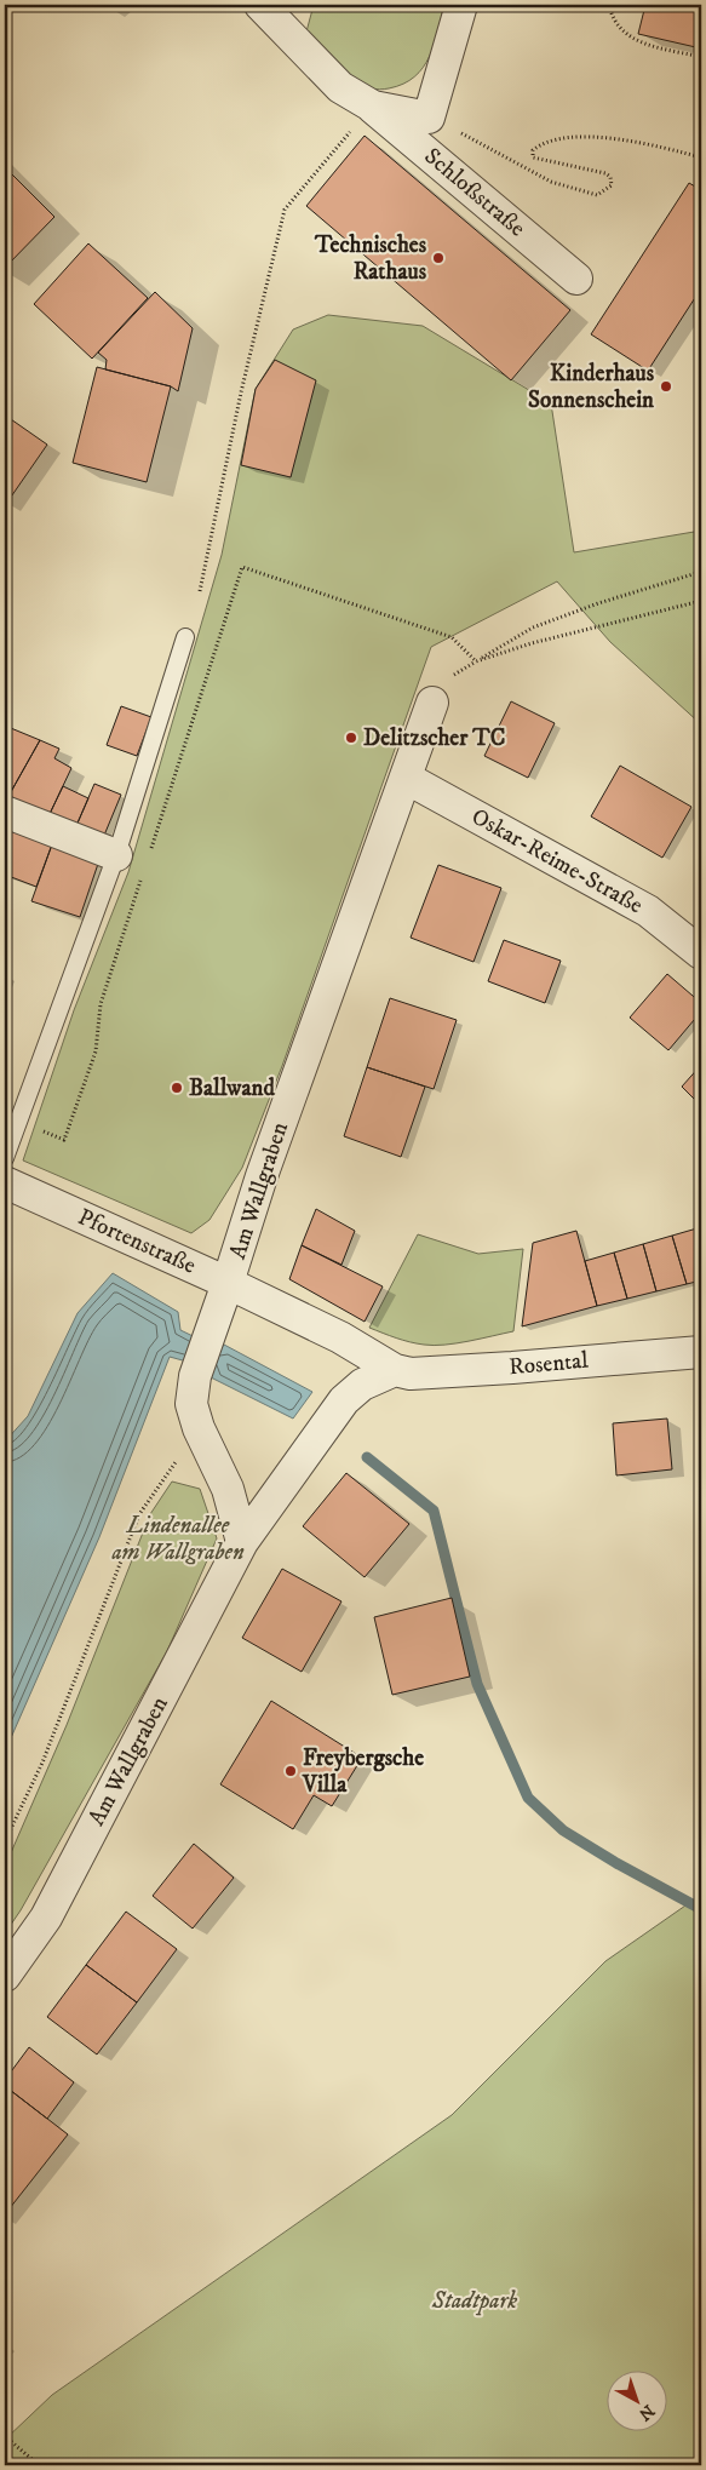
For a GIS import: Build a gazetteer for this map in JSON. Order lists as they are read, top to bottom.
{
  "streets": {
    "street": [
      "Schloßstraße",
      "Oskar-Reime-Straße",
      "Am Wallgraben",
      "Pfortenstraße",
      "Rosental"
    ]
  },
  "crossings": [
    ["Oskar-Reime-Straße", "Am Wallgraben"],
    ["Am Wallgraben", "Pfortenstraße"],
    ["Am Wallgraben", "Rosental"],
    ["Pfortenstraße", "Rosental"]
  ],
  "parks": ["Lindenallee am Wallgraben", "Stadtpark"],
  "places": [
    "Technisches Rathaus",
    "Kinderhaus Sonnenschein",
    "Delitzscher TC",
    "Ballwand",
    "Freybergsche Villa"
  ],
  "north": "bottom right"
}
